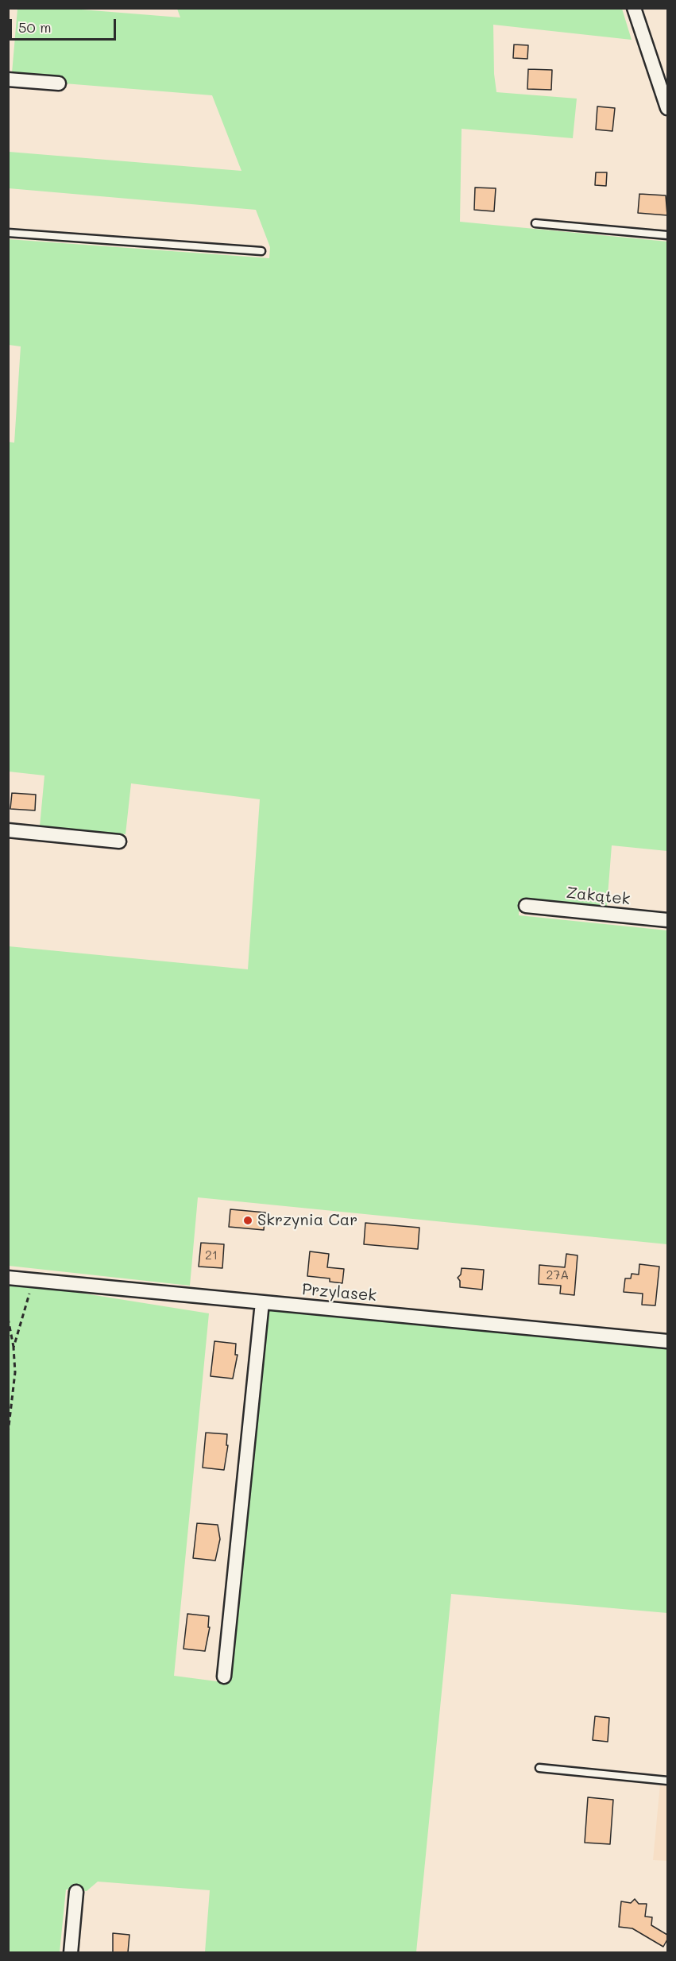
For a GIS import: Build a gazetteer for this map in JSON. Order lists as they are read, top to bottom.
{
  "streets": {
    "street": ["Zakątek", "Przylasek"]
  },
  "places": ["Skrzynia Car"],
  "house_numbers": ["21", "27A"],
  "scale_bar": "50 m"
}
